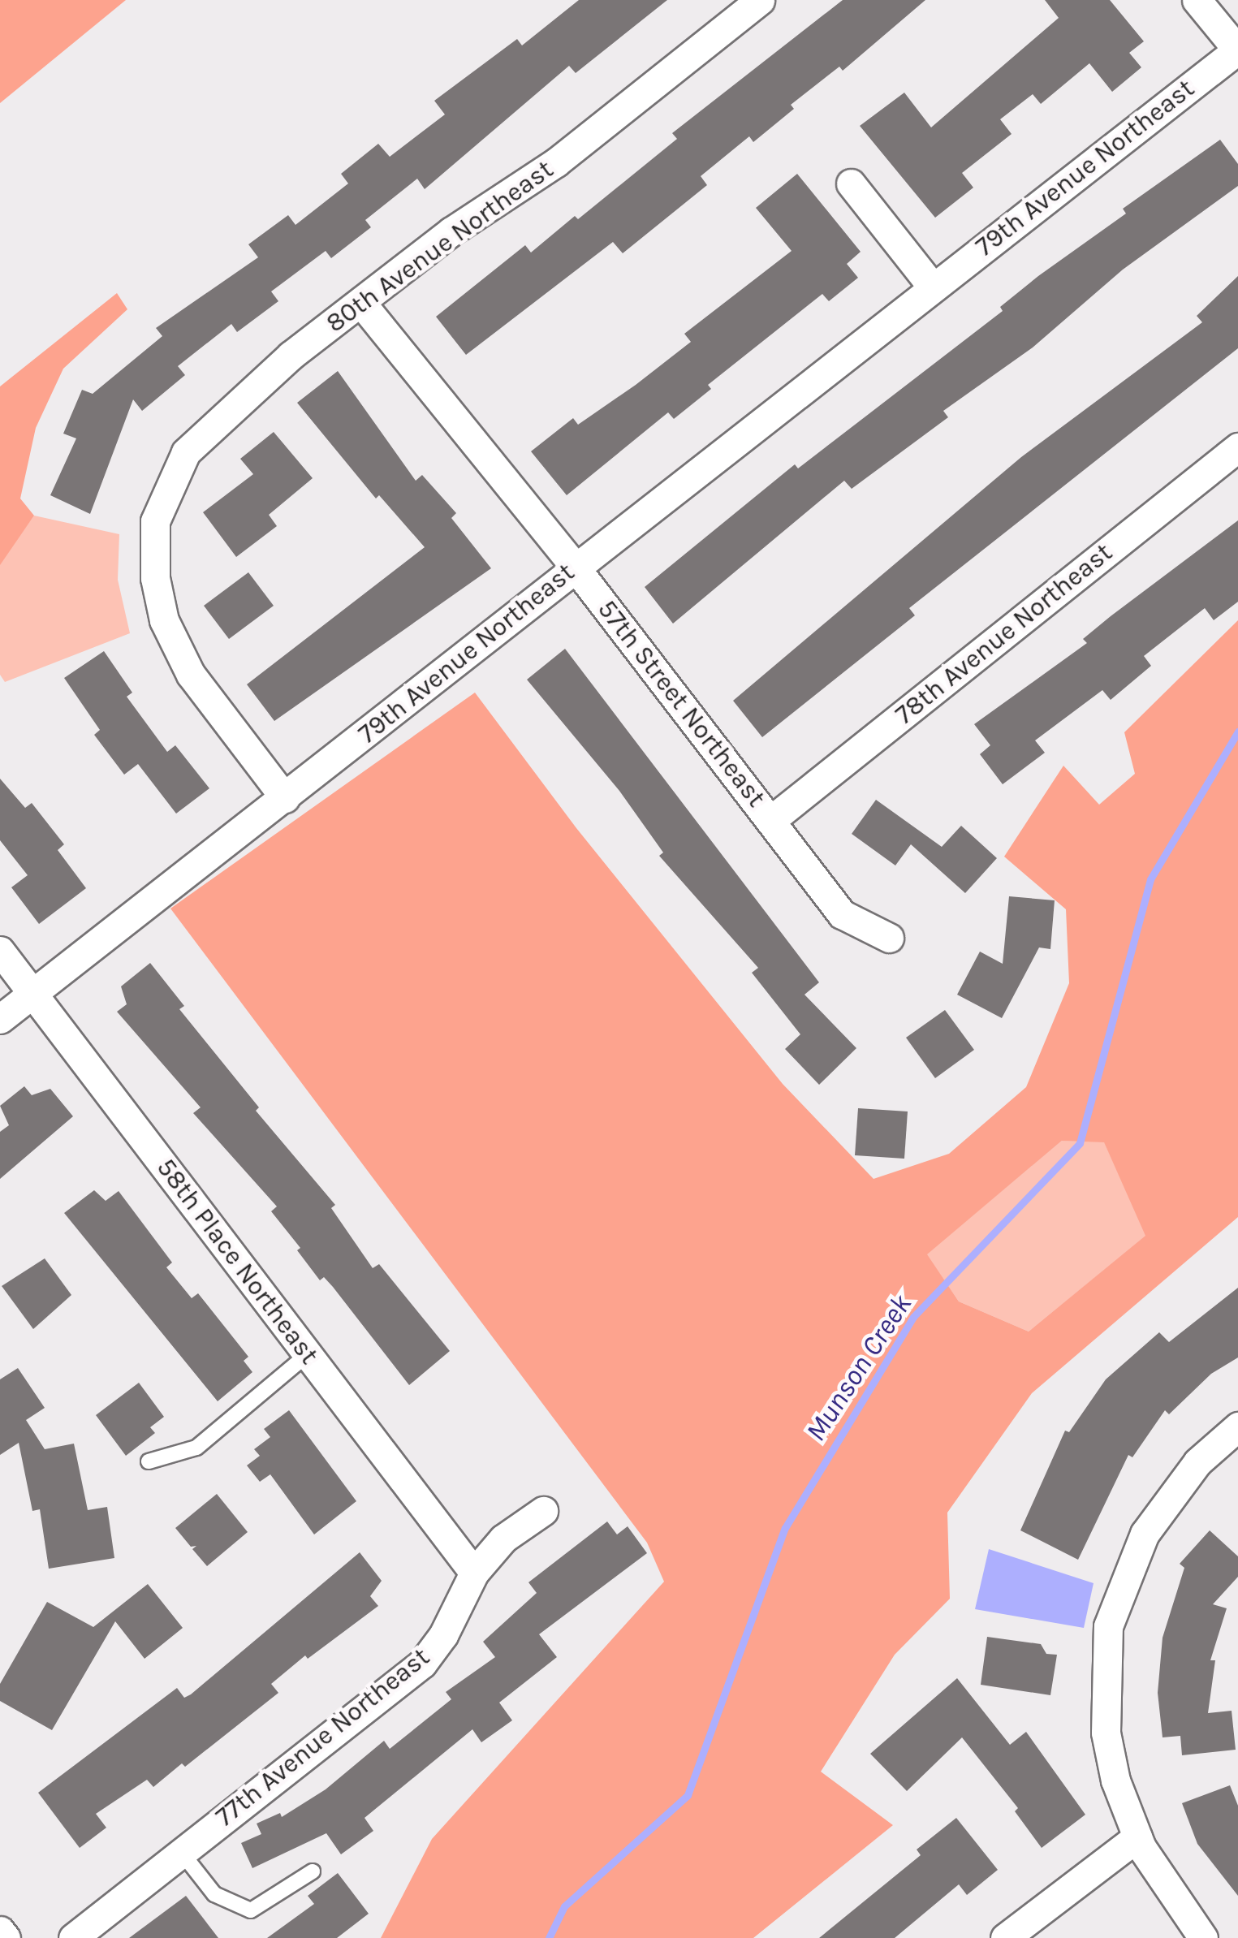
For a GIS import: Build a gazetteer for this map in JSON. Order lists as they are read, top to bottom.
{
  "streets": {
    "street": [
      "79th Avenue Northeast",
      "80th Avenue Northeast",
      "78th Avenue Northeast",
      "57th Street Northeast",
      "58th Place Northeast",
      "77th Avenue Northeast"
    ]
  },
  "crossings": [
    ["79th Avenue Northeast", "80th Avenue Northeast"],
    ["79th Avenue Northeast", "57th Street Northeast"],
    ["79th Avenue Northeast", "58th Place Northeast"],
    ["80th Avenue Northeast", "57th Street Northeast"],
    ["78th Avenue Northeast", "57th Street Northeast"],
    ["58th Place Northeast", "77th Avenue Northeast"]
  ],
  "water": ["Munson Creek"]
}
